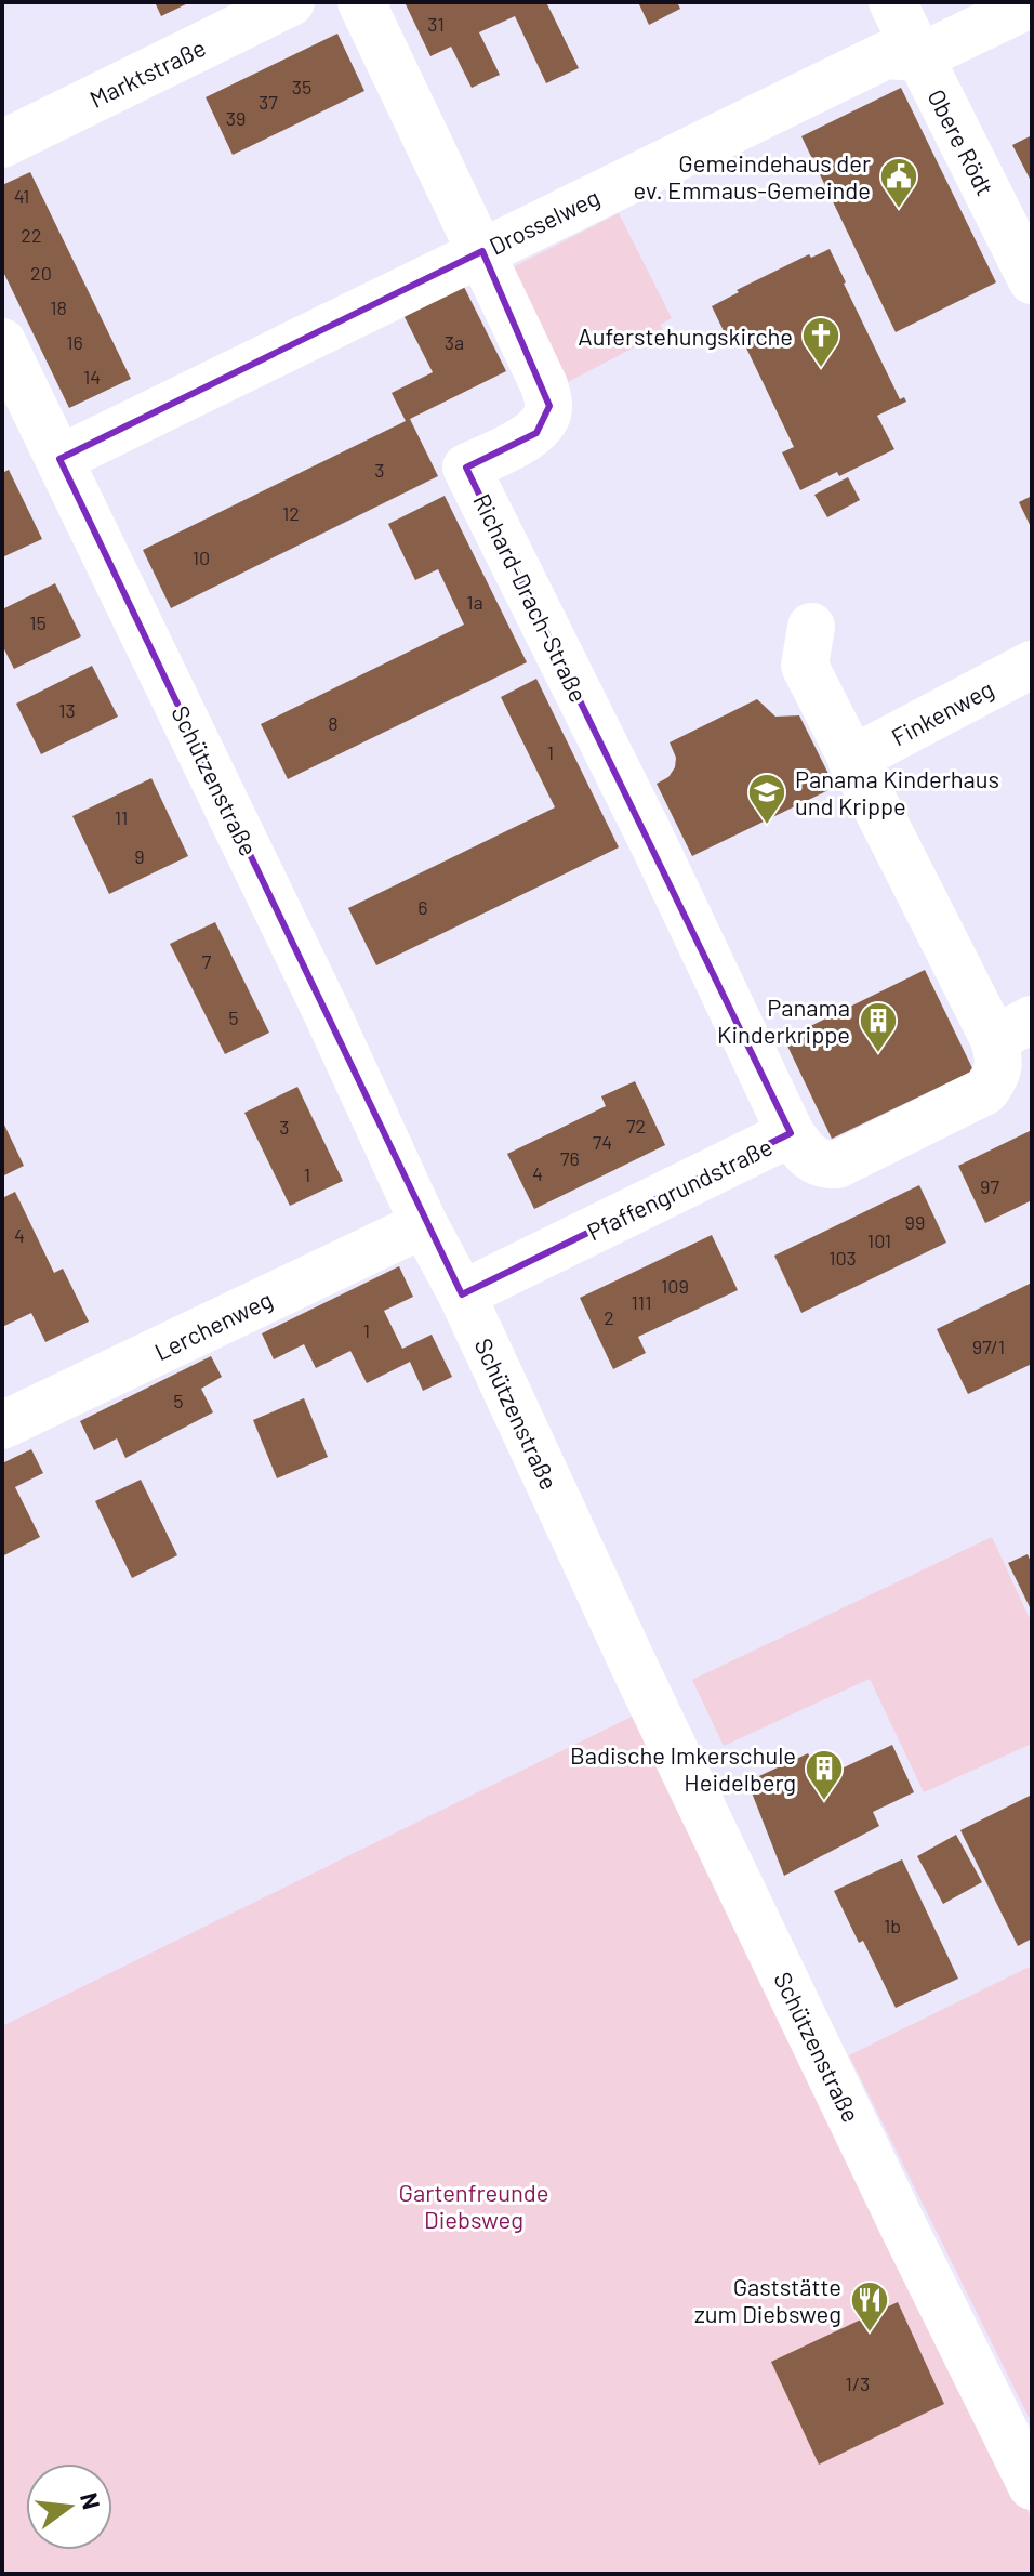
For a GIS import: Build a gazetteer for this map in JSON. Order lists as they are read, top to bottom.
{
  "streets": {
    "street": [
      "Marktstraße",
      "Obere Rödt",
      "Drosselweg",
      "Richard-Drach-Straße",
      "Finkenweg",
      "Schützenstraße",
      "Pfaffengrundstraße",
      "Lerchenweg"
    ]
  },
  "crossings": [
    ["Obere Rödt", "Drosselweg"],
    ["Drosselweg", "Richard-Drach-Straße"],
    ["Drosselweg", "Schützenstraße"],
    ["Richard-Drach-Straße", "Pfaffengrundstraße"],
    ["Schützenstraße", "Pfaffengrundstraße"],
    ["Schützenstraße", "Lerchenweg"]
  ],
  "parks": ["Gartenfreunde Diebsweg"],
  "places": {
    "public building": ["Gemeindehaus der ev. Emmaus-Gemeinde"],
    "church": ["Auferstehungskirche"],
    "school or university": ["Panama Kinderhaus und Krippe"],
    "building": ["Panama Kinderkrippe", "Badische Imkerschule Heidelberg"],
    "restaurant": ["Gaststätte zum Diebsweg"]
  },
  "house_numbers": [
    "31",
    "35",
    "37",
    "39",
    "41",
    "22",
    "20",
    "18",
    "16",
    "3a",
    "14",
    "3",
    "12",
    "10",
    "1a",
    "15",
    "13",
    "8",
    "1",
    "11",
    "9",
    "6",
    "7",
    "5",
    "72",
    "3",
    "74",
    "76",
    "4",
    "1",
    "97",
    "99",
    "4",
    "101",
    "103",
    "109",
    "111",
    "2",
    "1",
    "97/1",
    "5",
    "1b",
    "1/3"
  ],
  "north": "right"
}
